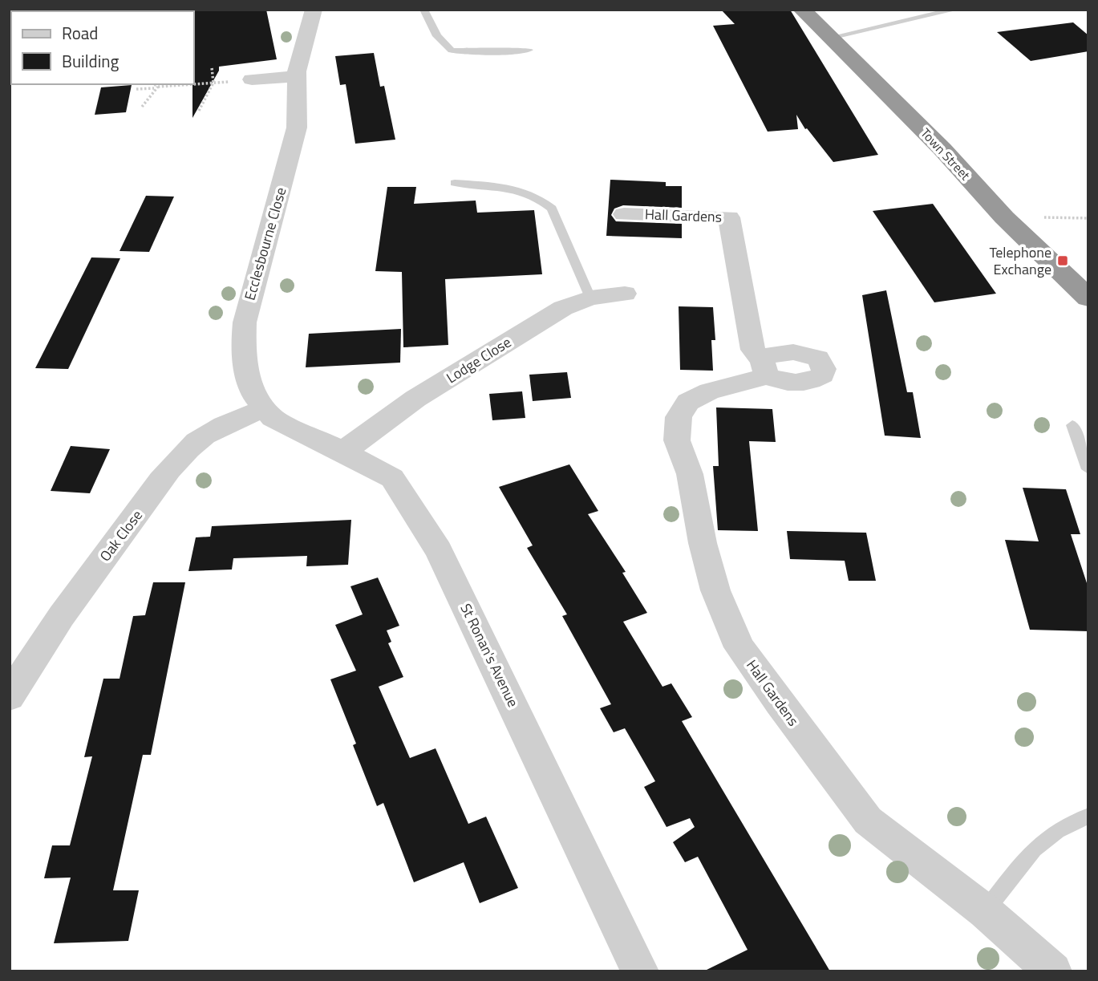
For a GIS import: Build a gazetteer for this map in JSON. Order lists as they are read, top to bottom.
{
  "streets": {
    "highway": ["Town Street"],
    "street": [
      "Hall Gardens",
      "Ecclesbourne Close",
      "Lodge Close",
      "Oak Close",
      "St Ronan's Avenue"
    ]
  },
  "crossings": [
    ["Ecclesbourne Close", "Oak Close"],
    ["Ecclesbourne Close", "St Ronan's Avenue"],
    ["Lodge Close", "St Ronan's Avenue"],
    ["Oak Close", "St Ronan's Avenue"]
  ],
  "places": {
    "transit": ["Telephone Exchange"]
  },
  "legend": ["Road", "Building"]
}
